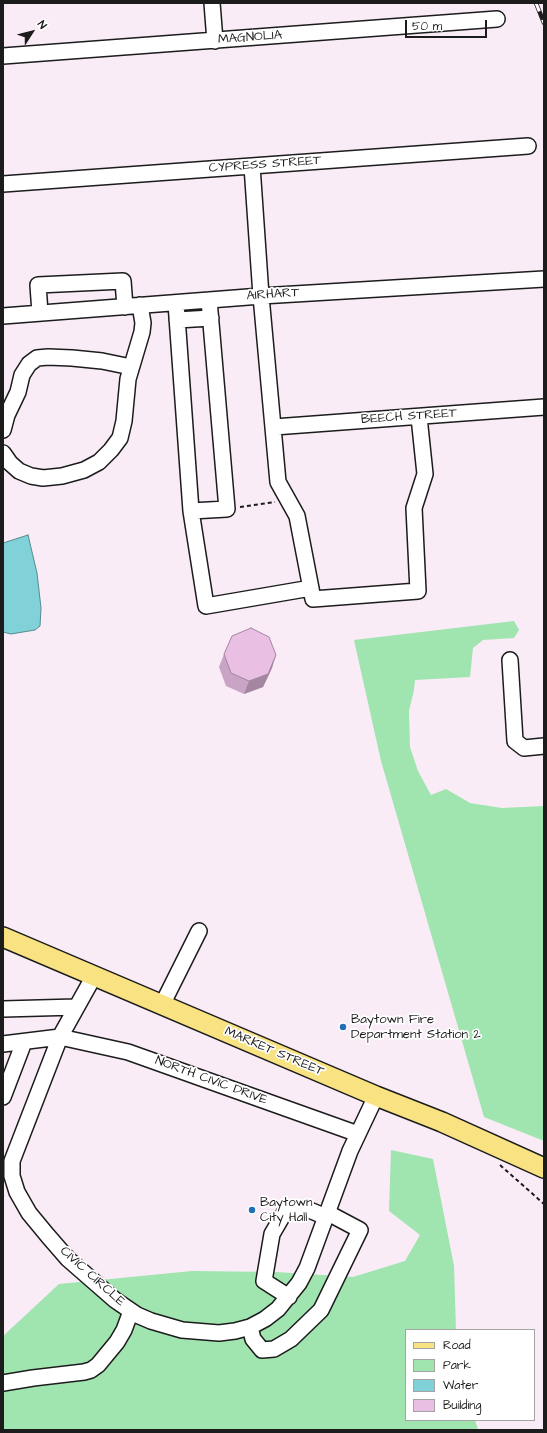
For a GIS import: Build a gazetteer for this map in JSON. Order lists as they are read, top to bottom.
{
  "streets": {
    "main road": ["MARKET STREET"],
    "street": [
      "MAGNOLIA",
      "CYPRESS STREET",
      "AIRHART",
      "BEECH STREET",
      "NORTH CIVIC DRIVE",
      "CIVIC CIRCLE"
    ]
  },
  "crossings": [
    ["MARKET STREET", "CIVIC CIRCLE"],
    ["NORTH CIVIC DRIVE", "CIVIC CIRCLE"]
  ],
  "places": ["Baytown Fire Department Station 2", "Baytown City Hall"],
  "legend": [
    "Road",
    "Park",
    "Water",
    "Building"
  ],
  "scale_bar": "50 m",
  "north": "top right"
}
